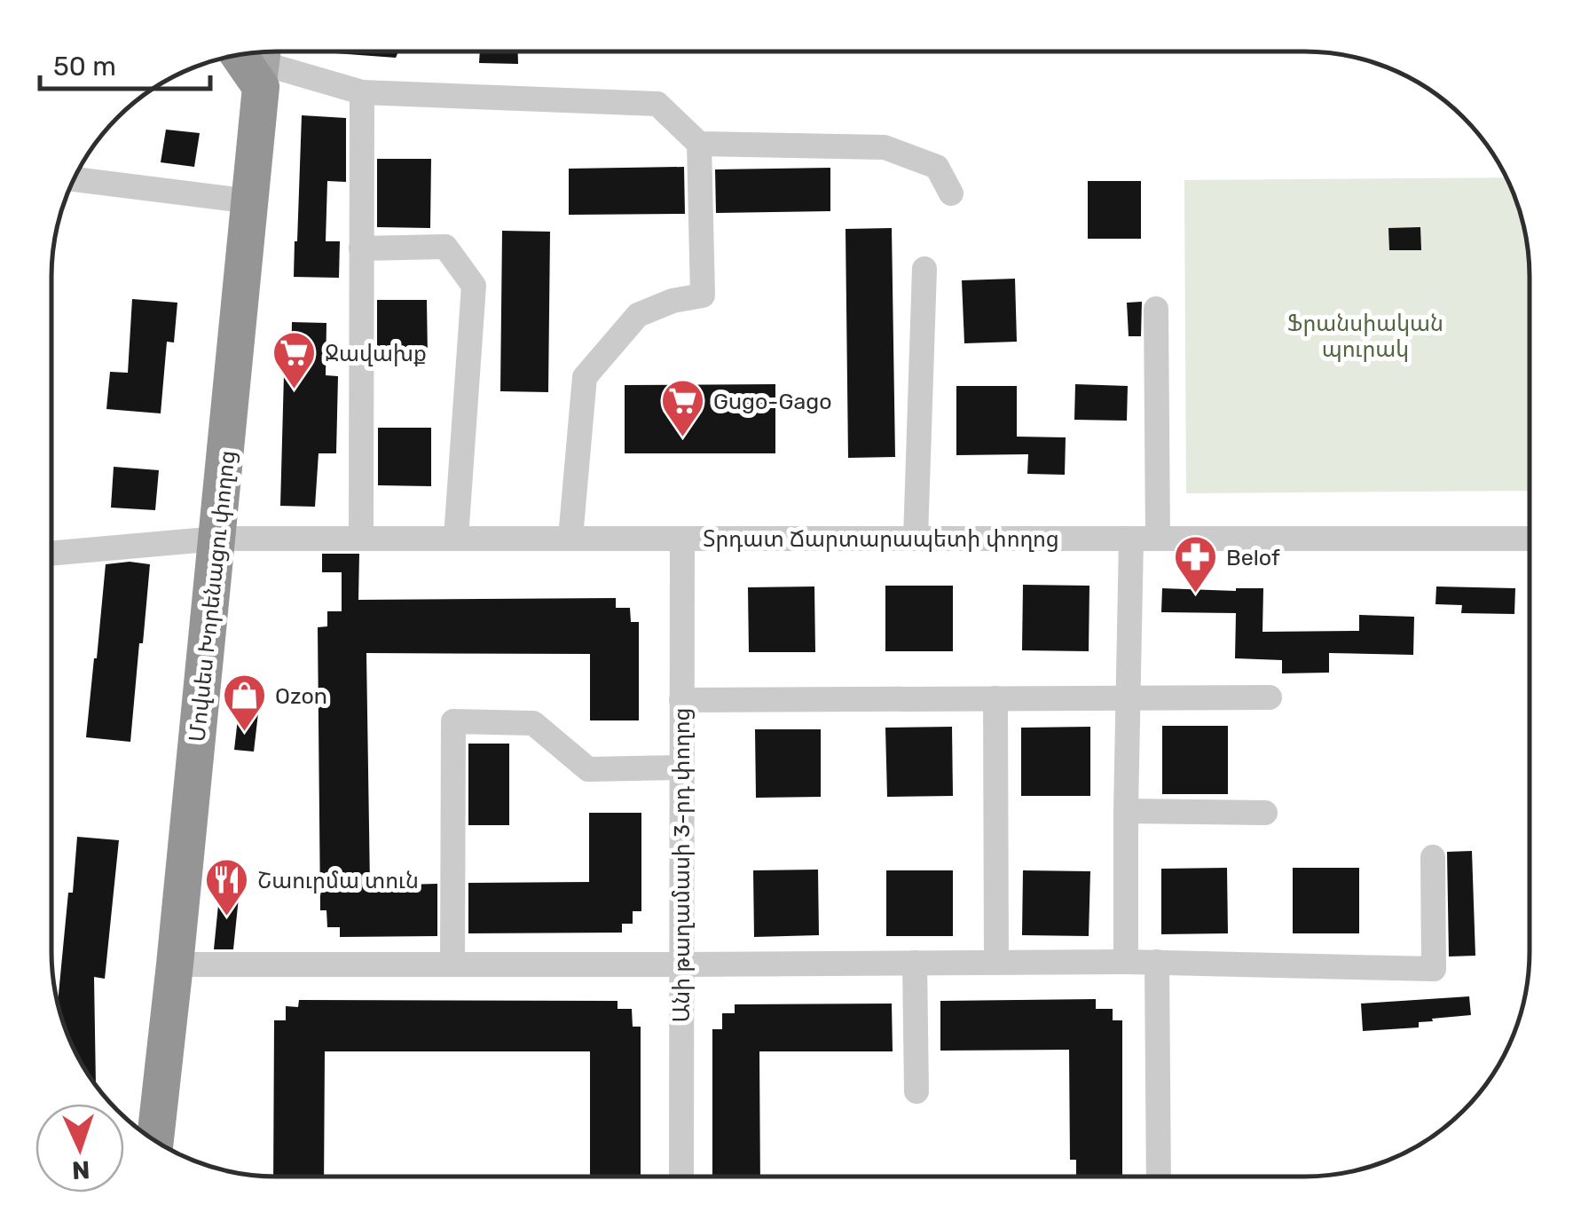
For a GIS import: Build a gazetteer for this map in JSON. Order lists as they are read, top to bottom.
{
  "streets": {
    "highway": ["Մովսես Խորենացու փողոց"],
    "street": ["Տրդատ Ճարտարապետի փողոց", "Անի թաղամասի 3-րդ փողոց"]
  },
  "crossings": [
    ["Տրդատ Ճարտարապետի փողոց", "Մովսես Խորենացու փողոց"],
    ["Տրդատ Ճարտարապետի փողոց", "Անի թաղամասի 3-րդ փողոց"]
  ],
  "parks": ["Ֆրանսիական պուրակ"],
  "places": {
    "supermarket": ["Ջավախք", "Gugo-Gago"],
    "pharmacy": ["Belof"],
    "shop": ["Ozon"],
    "restaurant": ["Շաուրմա տուն"]
  },
  "scale_bar": "50 m",
  "north": "bottom"
}
